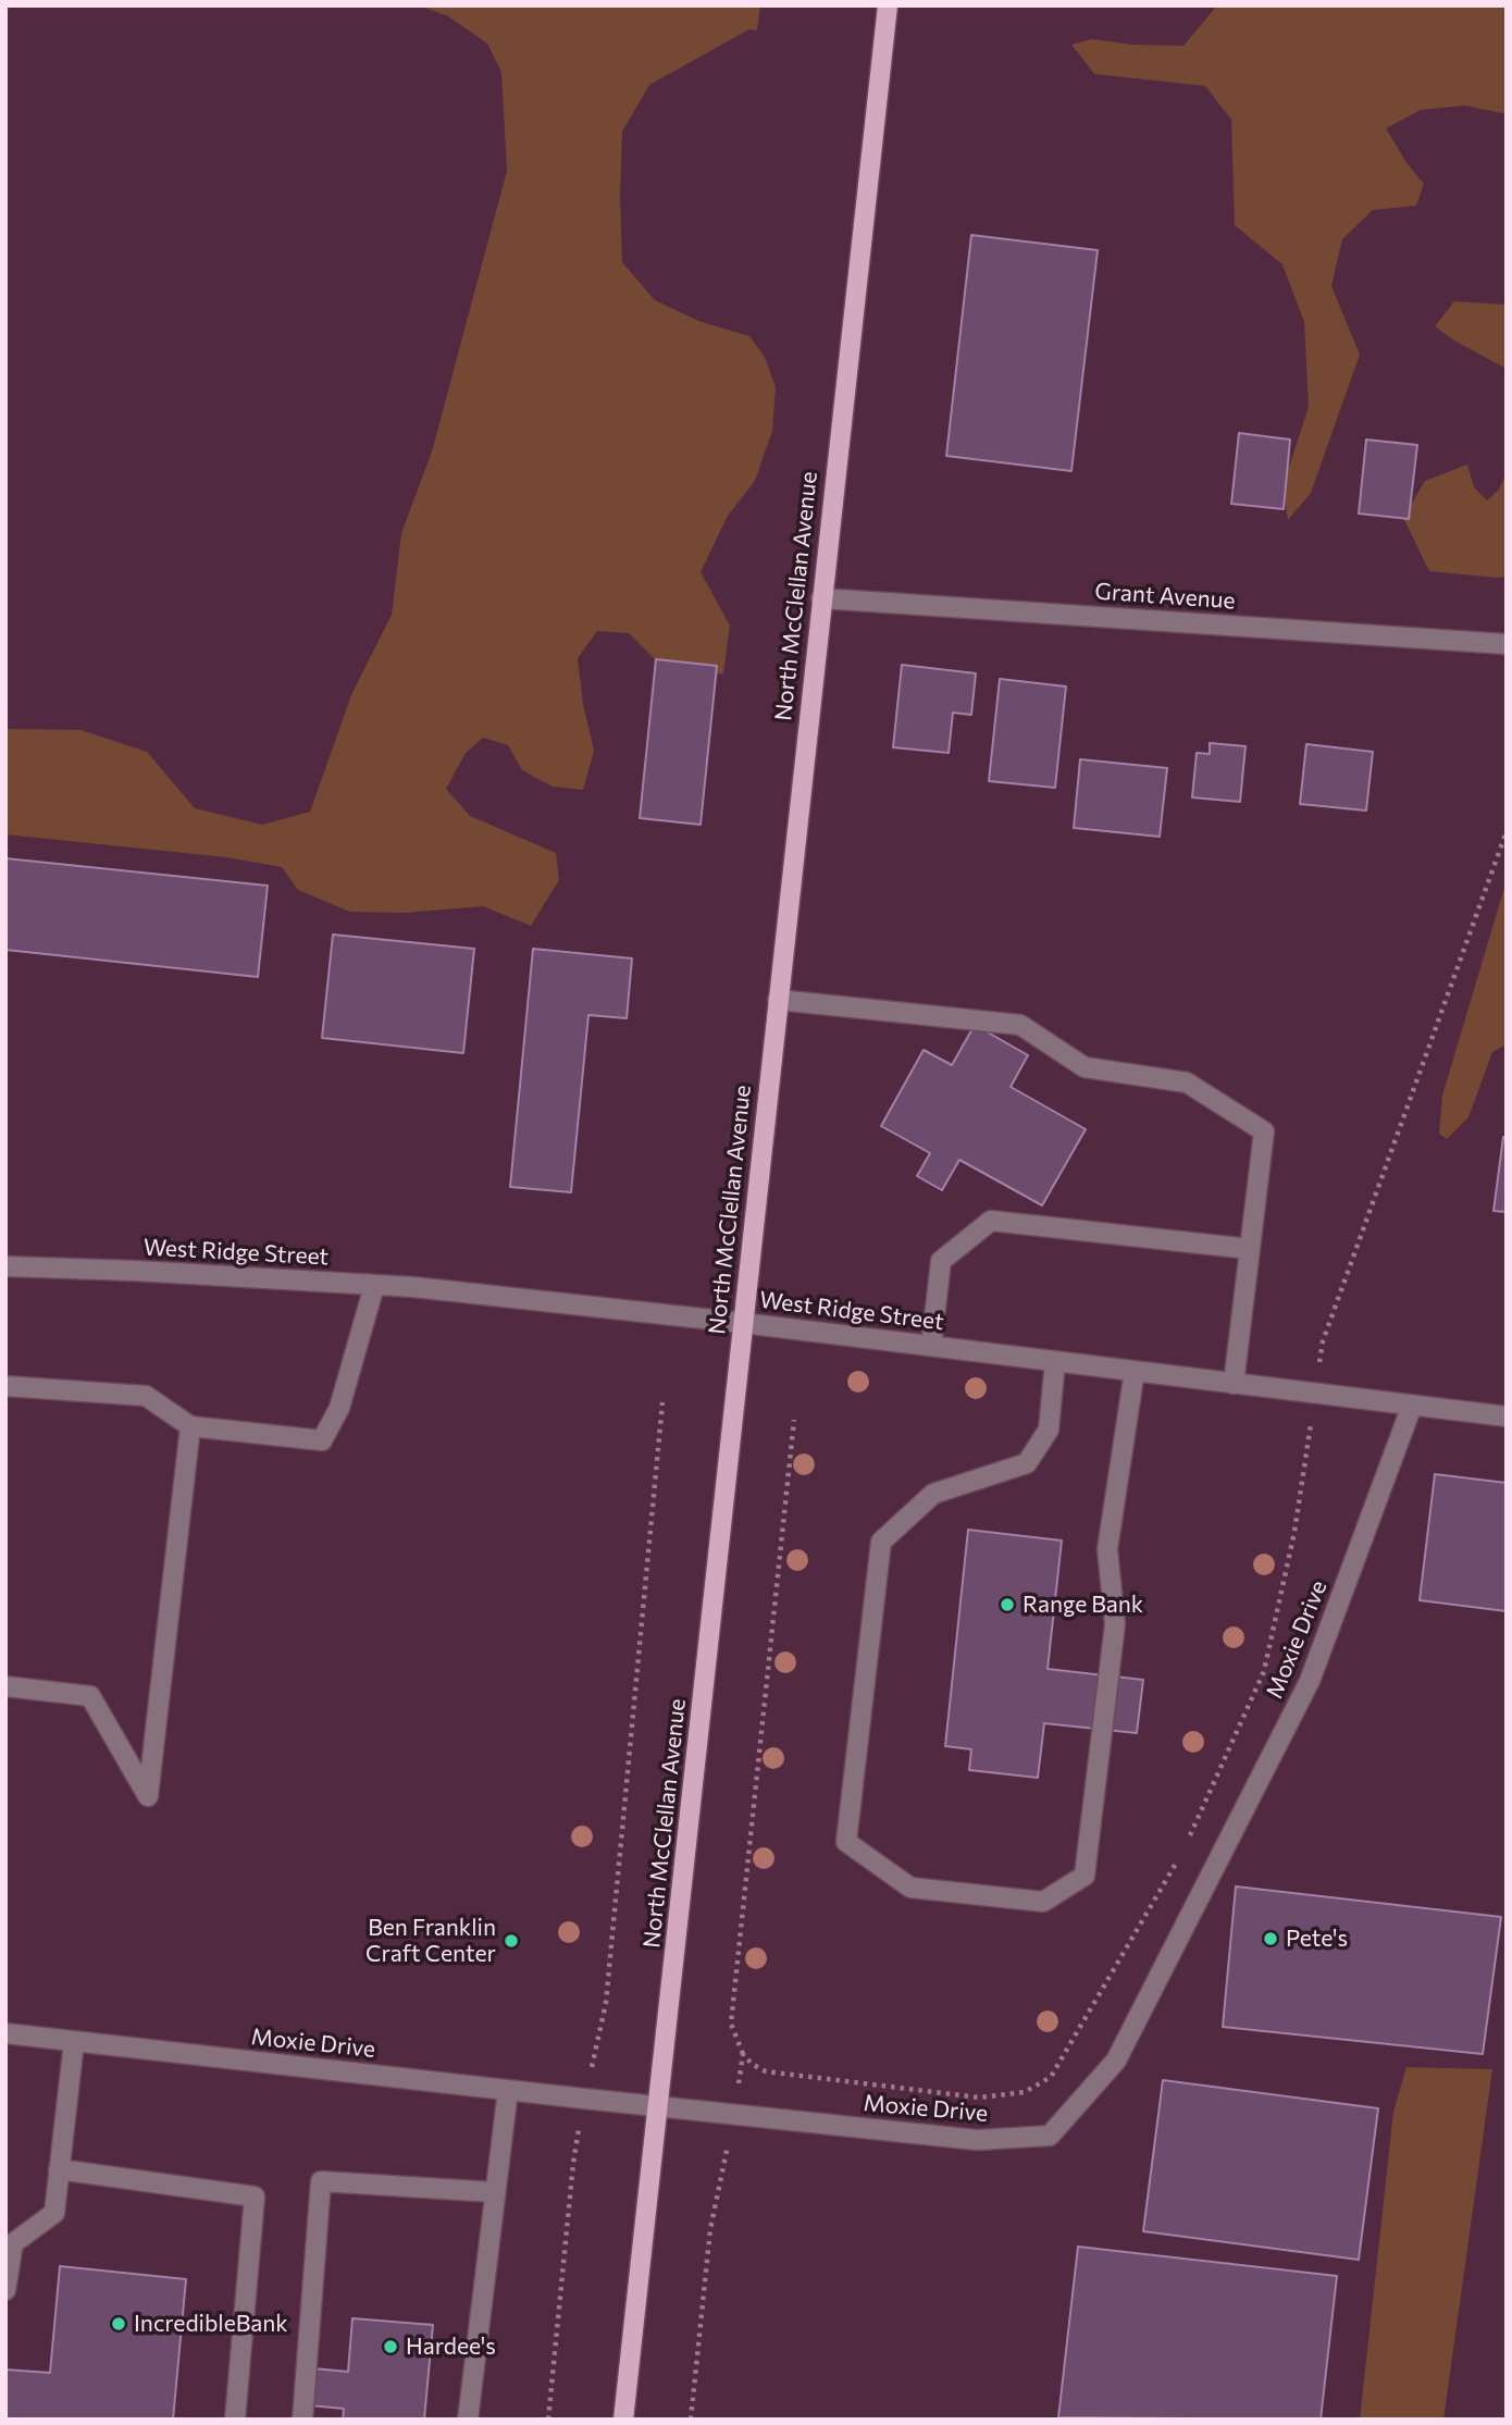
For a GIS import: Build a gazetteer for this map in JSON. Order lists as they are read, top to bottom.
{
  "streets": {
    "main road": ["North McClellan Avenue"],
    "street": ["Grant Avenue", "West Ridge Street", "Moxie Drive"]
  },
  "crossings": [
    ["North McClellan Avenue", "Grant Avenue"],
    ["North McClellan Avenue", "West Ridge Street"],
    ["North McClellan Avenue", "Moxie Drive"],
    ["West Ridge Street", "Moxie Drive"]
  ],
  "places": [
    "Range Bank",
    "Pete's",
    "Ben Franklin Craft Center",
    "IncredibleBank",
    "Hardee's"
  ]
}
